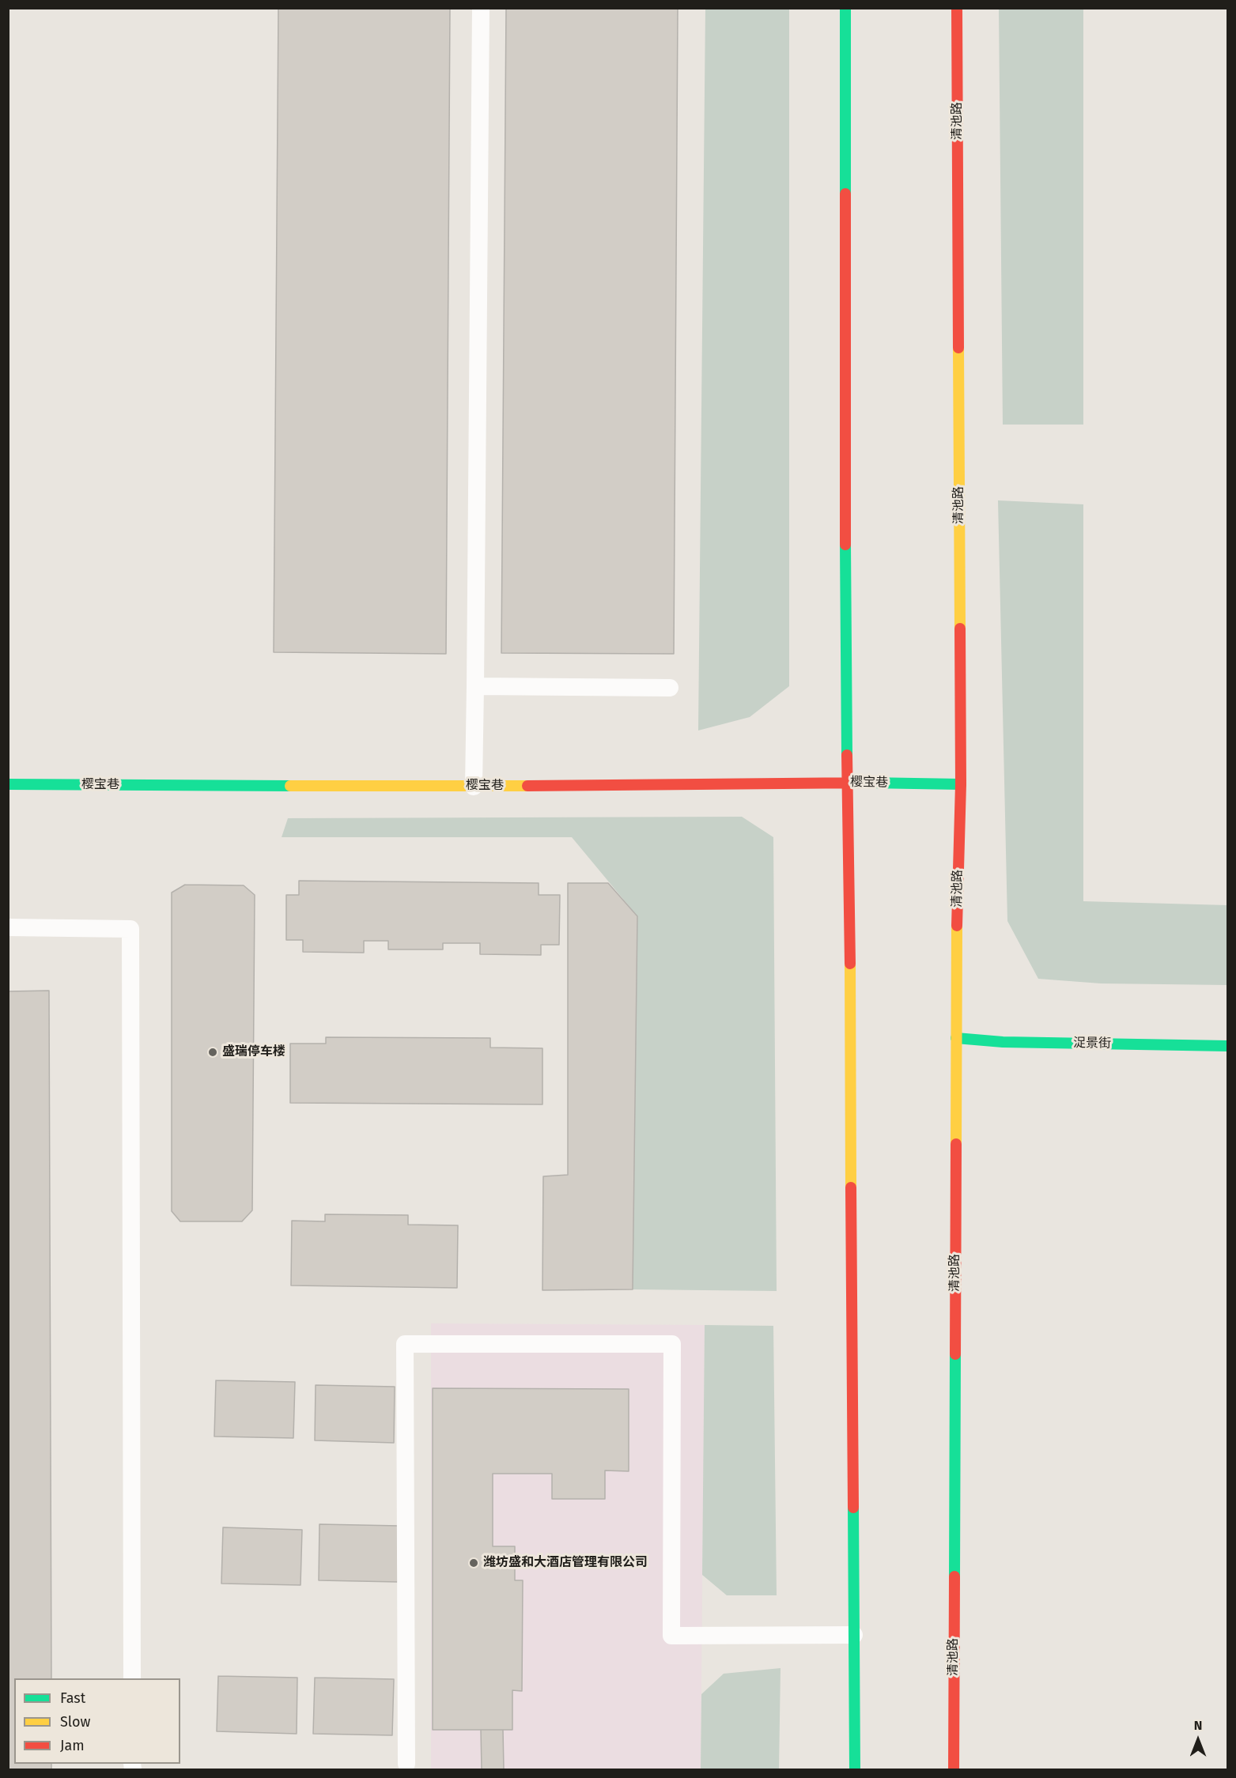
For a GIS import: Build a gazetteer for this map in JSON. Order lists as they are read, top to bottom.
{
  "streets": {
    "main road": ["清池路", "樱宝巷", "浞景街"]
  },
  "crossings": [
    ["清池路", "樱宝巷"],
    ["清池路", "浞景街"]
  ],
  "places": ["盛瑞停车楼", "潍坊盛和大酒店管理有限公司"],
  "legend": ["Fast", "Slow", "Jam"],
  "north": "top"
}
